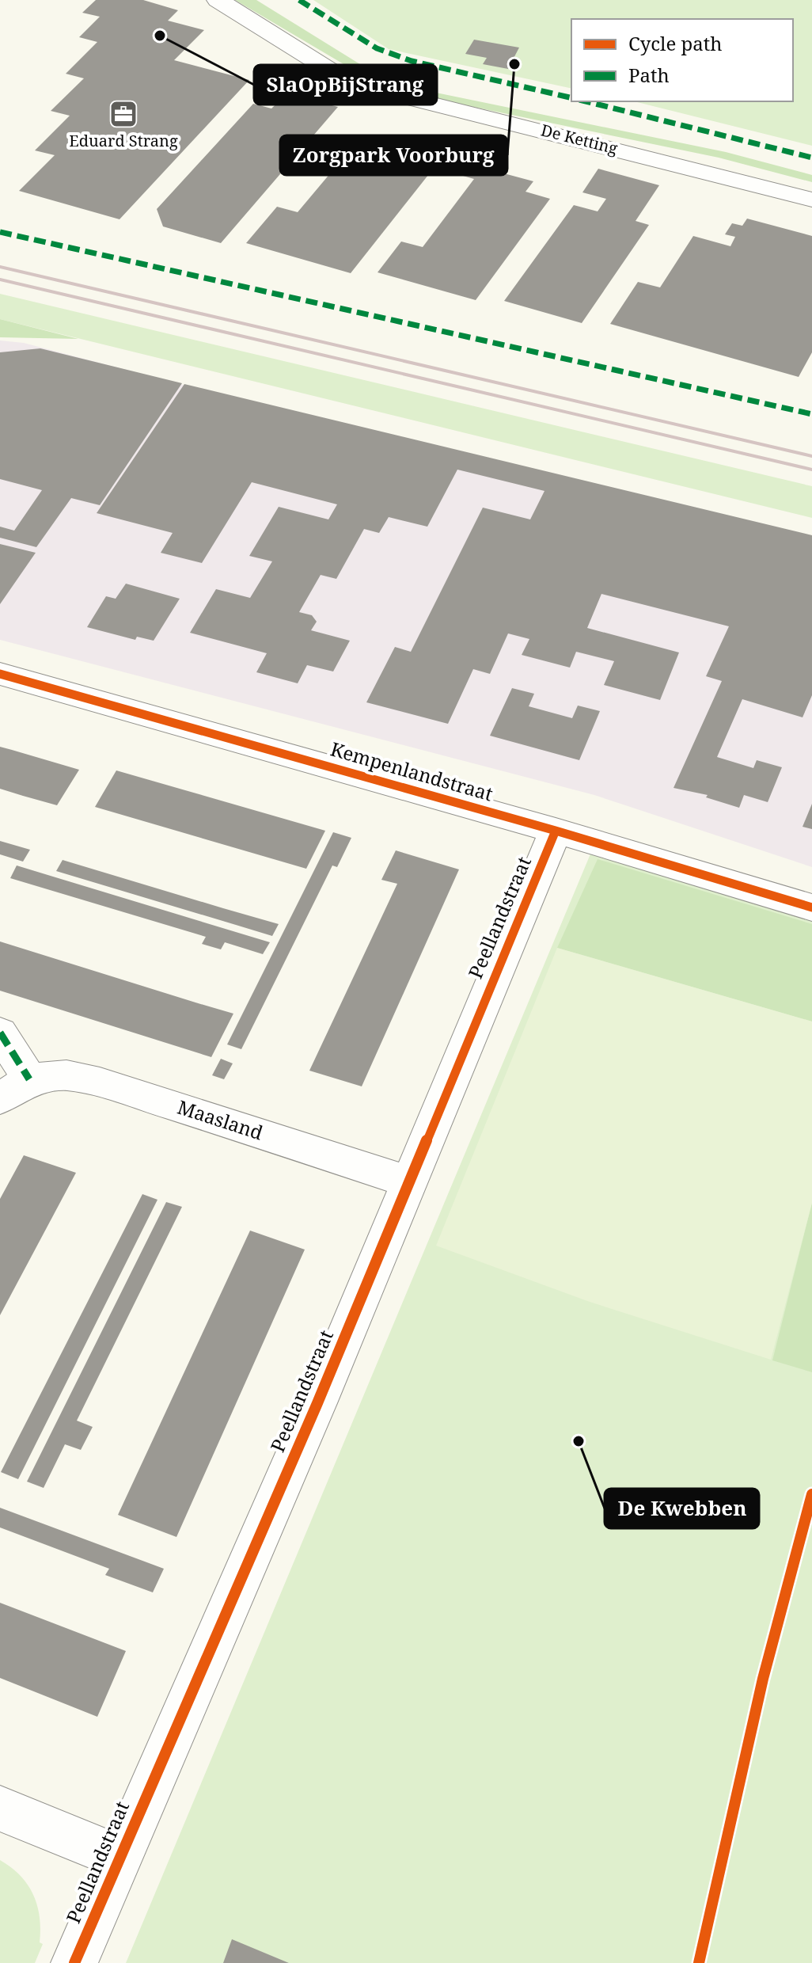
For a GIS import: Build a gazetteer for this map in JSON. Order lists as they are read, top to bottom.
{
  "streets": {
    "street": [
      "De Ketting",
      "Kempenlandstraat",
      "Peellandstraat",
      "Maasland"
    ]
  },
  "crossings": [
    ["Kempenlandstraat", "Peellandstraat"],
    ["Peellandstraat", "Maasland"]
  ],
  "places": {
    "other": ["SlaOpBijStrang", "Zorgpark Voorburg", "De Kwebben"],
    "office": ["Eduard Strang"]
  },
  "legend": ["Cycle path", "Path"]
}
